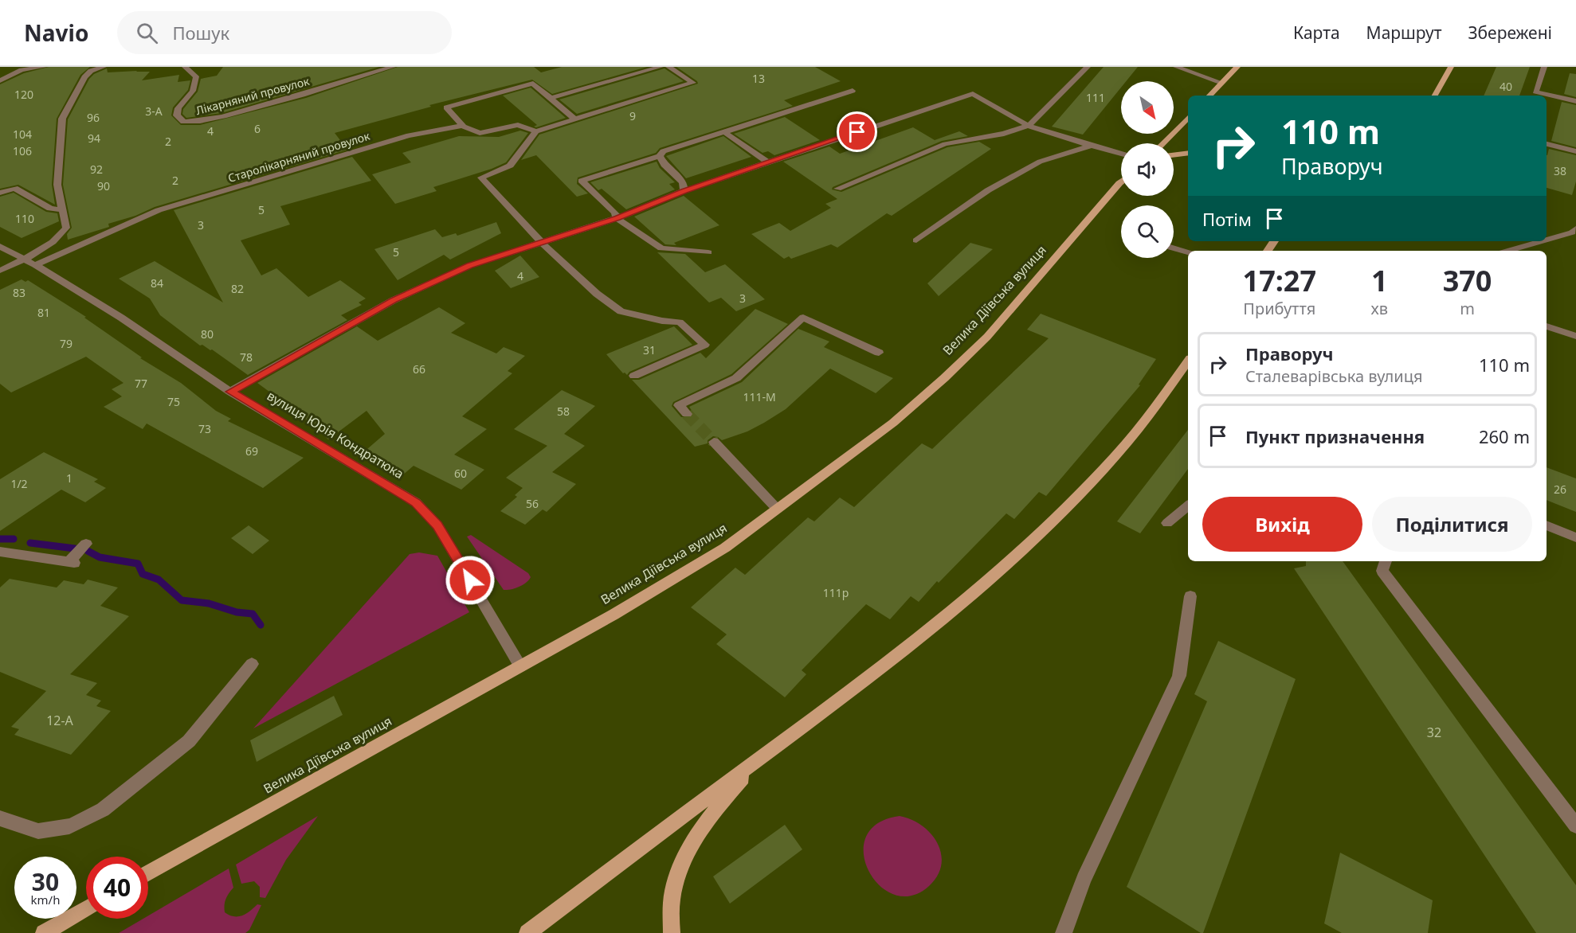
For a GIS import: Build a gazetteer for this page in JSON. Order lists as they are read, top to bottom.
{
  "streets": {
    "main road": ["Велика Діївська вулиця"],
    "street": ["Лікарняний провулок", "Старолікарняний провулок", "вулиця Юрія Кондратюка"]
  },
  "crossings": [
    ["Старолікарняний провулок", "вулиця Юрія Кондратюка"],
    ["Велика Діївська вулиця", "вулиця Юрія Кондратюка"]
  ],
  "house_numbers": [
    "13",
    "40",
    "120",
    "111",
    "3-А",
    "9",
    "96",
    "6",
    "4",
    "104",
    "94",
    "2",
    "106",
    "92",
    "38",
    "2",
    "90",
    "5",
    "110",
    "3",
    "5",
    "4",
    "84",
    "82",
    "83",
    "3",
    "81",
    "80",
    "79",
    "31",
    "78",
    "66",
    "77",
    "111-М",
    "75",
    "58",
    "73",
    "69",
    "60",
    "1",
    "1/2",
    "26",
    "56",
    "111р",
    "12-А",
    "32"
  ],
  "north": "bottom right",
  "page": {
    "header": "Navio",
    "search": "Пошук",
    "nav": ["Карта", "Маршрут", "Збережені"],
    "turn": ["110 m", "Праворуч"],
    "then": "Потім",
    "eta": [
      "17:27",
      "Прибуття",
      "1",
      "хв",
      "370",
      "m"
    ],
    "list": [
      {
        "name": "Праворуч",
        "note": "Сталеварівська вулиця",
        "value": "110 m"
      },
      {
        "name": "Пункт призначення",
        "value": "260 m"
      }
    ],
    "buttons": ["Вихід", "Поділитися"],
    "speed": "30 km/h",
    "limit": "40"
  }
}
